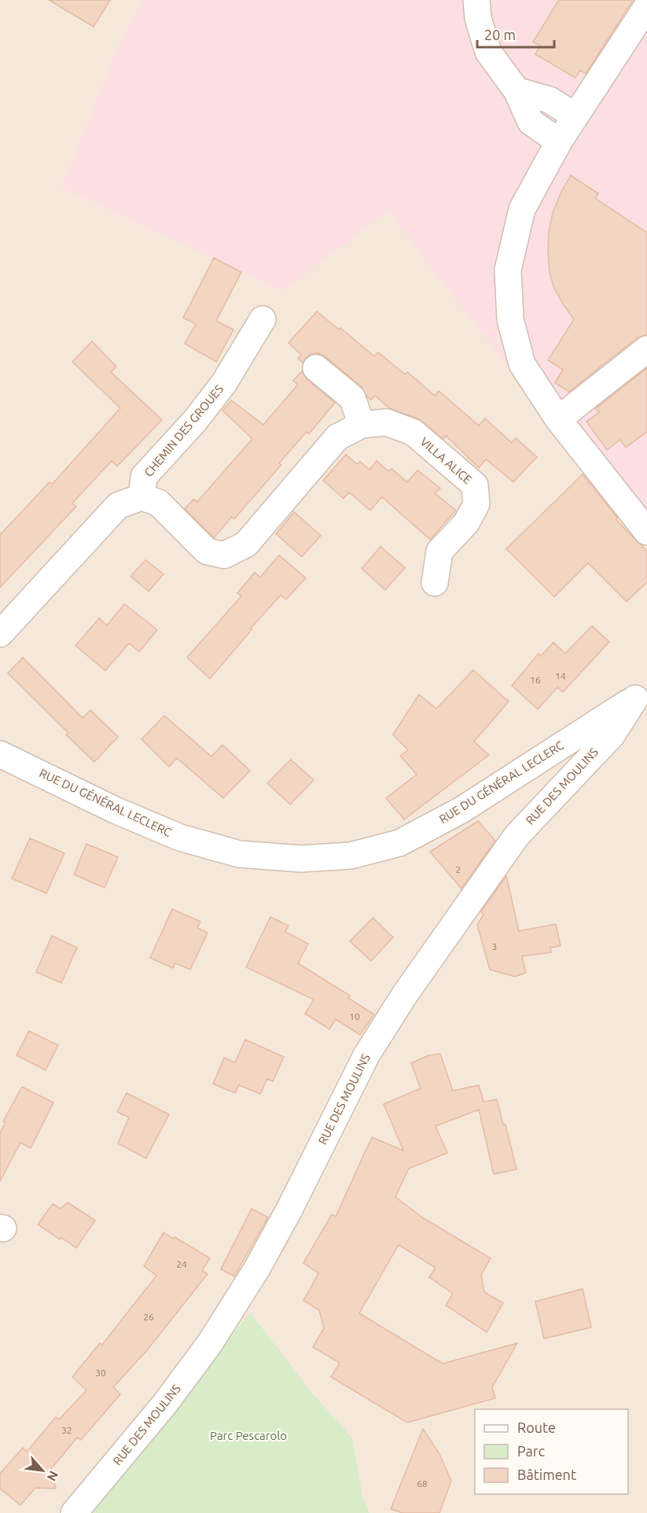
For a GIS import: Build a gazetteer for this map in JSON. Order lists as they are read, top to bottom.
{
  "streets": {
    "street": [
      "CHEMIN DES GROUES",
      "VILLA ALICE",
      "RUE DU GÉNÉRAL LECLERC",
      "RUE DES MOULINS"
    ]
  },
  "crossings": [
    ["CHEMIN DES GROUES", "VILLA ALICE"],
    ["RUE DU GÉNÉRAL LECLERC", "RUE DES MOULINS"]
  ],
  "parks": ["Parc Pescarolo"],
  "house_numbers": [
    "14",
    "16",
    "2",
    "3",
    "10",
    "24",
    "26",
    "30",
    "32",
    "68"
  ],
  "legend": ["Route", "Parc", "Bâtiment"],
  "scale_bar": "20 m",
  "north": "bottom right"
}
